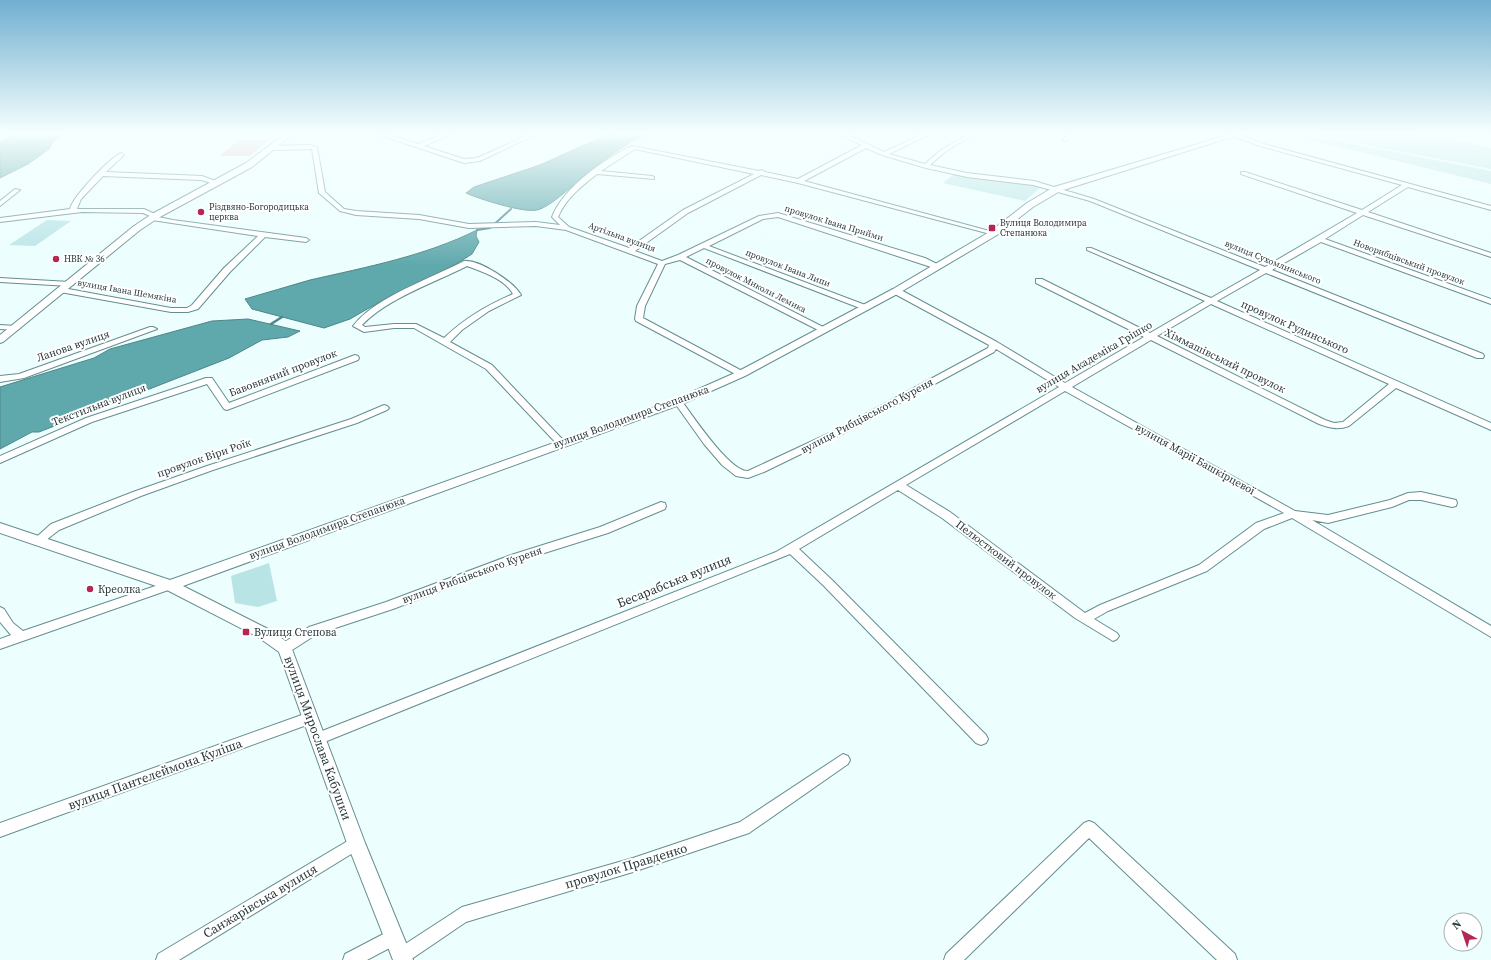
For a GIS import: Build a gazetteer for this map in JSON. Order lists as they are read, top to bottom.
{
  "streets": {
    "street": [
      "провулок Івана Прийми",
      "Артільна вулиця",
      "вулиця Сухомлинського",
      "Новорибцівський провулок",
      "провулок Івана Липи",
      "провулок Миколи Лемика",
      "вулиця Івана Шемякіна",
      "провулок Рудинського",
      "Ланова вулиця",
      "вулиця Академіка Грішко",
      "Хіммашівський провулок",
      "Бавовняний провулок",
      "Текстильна вулиця",
      "вулиця Рибцівського Куреня",
      "вулиця Володимира Степанюка",
      "провулок Віри Роїк",
      "вулиця Марії Башкірцевої",
      "Пелюстковий провулок",
      "Бесарабська вулиця",
      "вулиця Мирослава Кабушки",
      "вулиця Пантелеймона Куліша",
      "провулок Правденко",
      "Санжарівська вулиця"
    ]
  },
  "crossings": [
    ["провулок Івана Прийми", "Артільна вулиця"],
    ["провулок Івана Прийми", "провулок Івана Липи"],
    ["провулок Івана Прийми", "провулок Миколи Лемика"],
    ["провулок Івана Прийми", "вулиця Володимира Степанюка"],
    ["Артільна вулиця", "вулиця Володимира Степанюка"],
    ["вулиця Сухомлинського", "вулиця Академіка Грішко"],
    ["вулиця Сухомлинського", "вулиця Володимира Степанюка"],
    ["Новорибцівський провулок", "вулиця Академіка Грішко"],
    ["провулок Івана Липи", "вулиця Володимира Степанюка"],
    ["провулок Миколи Лемика", "вулиця Володимира Степанюка"],
    ["провулок Рудинського", "вулиця Академіка Грішко"],
    ["провулок Рудинського", "Хіммашівський провулок"],
    ["вулиця Академіка Грішко", "Хіммашівський провулок"],
    ["вулиця Академіка Грішко", "вулиця Марії Башкірцевої"],
    ["вулиця Академіка Грішко", "Пелюстковий провулок"],
    ["вулиця Академіка Грішко", "Бесарабська вулиця"],
    ["Бавовняний провулок", "Текстильна вулиця"],
    ["вулиця Рибцівського Куреня", "вулиця Володимира Степанюка"],
    ["вулиця Рибцівського Куреня", "вулиця Марії Башкірцевої"],
    ["вулиця Рибцівського Куреня", "вулиця Мирослава Кабушки"],
    ["вулиця Володимира Степанюка", "вулиця Марії Башкірцевої"],
    ["вулиця Володимира Степанюка", "вулиця Мирослава Кабушки"],
    ["провулок Віри Роїк", "вулиця Мирослава Кабушки"],
    ["Бесарабська вулиця", "вулиця Мирослава Кабушки"],
    ["вулиця Мирослава Кабушки", "вулиця Пантелеймона Куліша"],
    ["вулиця Мирослава Кабушки", "провулок Правденко"],
    ["вулиця Мирослава Кабушки", "Санжарівська вулиця"]
  ],
  "places": {
    "other": ["Різдвяно-Богородицька церква", "НВК № 36", "Креолка"],
    "transit": ["Вулиця Володимира Степанюка", "Вулиця Степова"]
  },
  "north": "top left"
}
